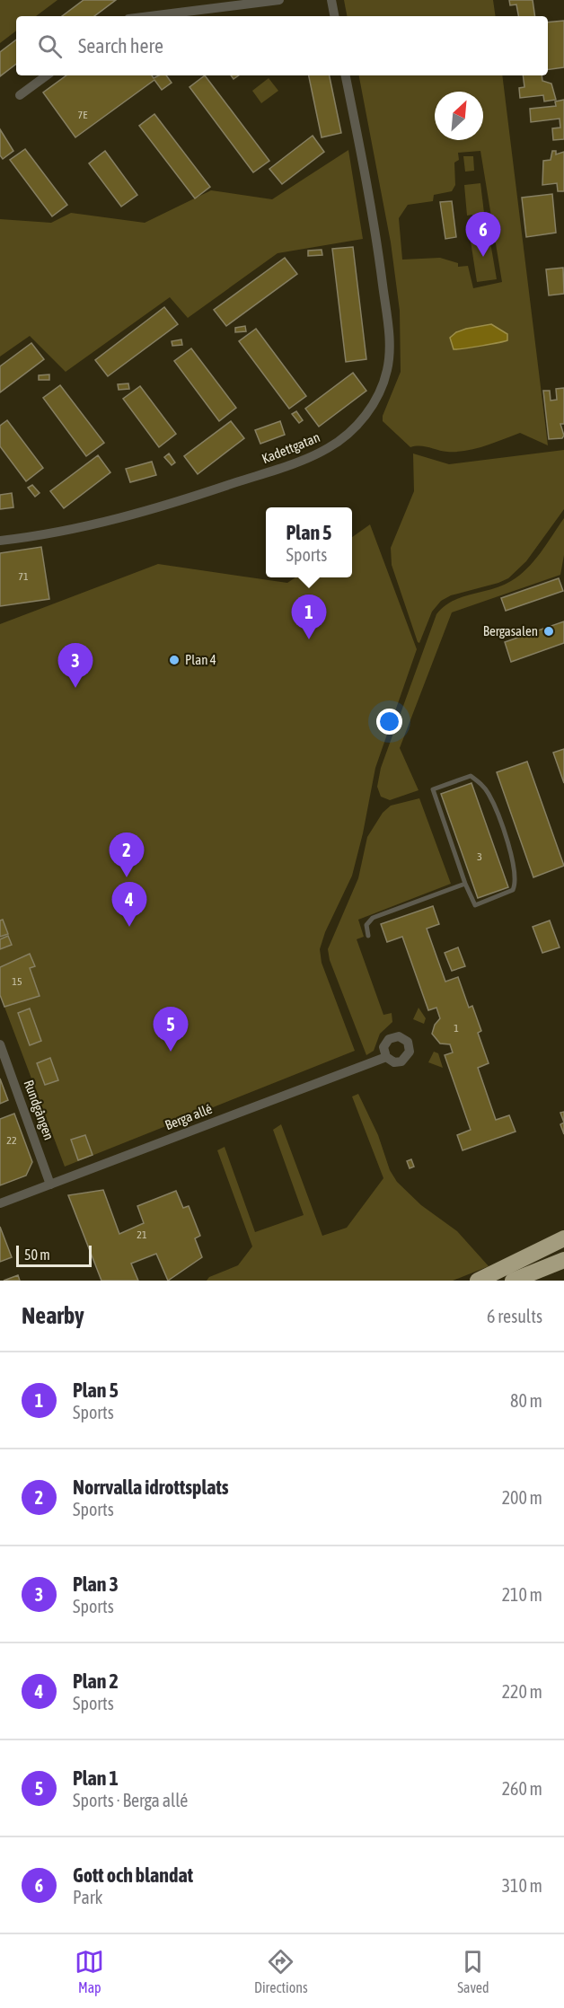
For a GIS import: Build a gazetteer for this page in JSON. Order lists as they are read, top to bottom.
{
  "streets": {
    "street": ["Kadettgatan", "Rundgången", "Berga allé"]
  },
  "crossings": [
    ["Rundgången", "Berga allé"]
  ],
  "places": ["Bergasalen", "Plan 4"],
  "house_numbers": [
    "7E",
    "71",
    "3",
    "15",
    "1",
    "22",
    "21"
  ],
  "scale_bar": "50 m",
  "north": "top right",
  "page": {
    "search": "Search here",
    "pins": [
      "6",
      "1",
      "3",
      "2",
      "4",
      "5"
    ],
    "popup": ["Plan 5", "Sports"],
    "scale": "50 m",
    "heading": ["Nearby", "6 results"],
    "list": [
      {
        "mark": "1",
        "name": "Plan 5",
        "note": "Sports",
        "value": "80 m"
      },
      {
        "mark": "2",
        "name": "Norrvalla idrottsplats",
        "note": "Sports",
        "value": "200 m"
      },
      {
        "mark": "3",
        "name": "Plan 3",
        "note": "Sports",
        "value": "210 m"
      },
      {
        "mark": "4",
        "name": "Plan 2",
        "note": "Sports",
        "value": "220 m"
      },
      {
        "mark": "5",
        "name": "Plan 1",
        "note": "Sports · Berga allé",
        "value": "260 m"
      },
      {
        "mark": "6",
        "name": "Gott och blandat",
        "note": "Park",
        "value": "310 m"
      }
    ],
    "nav": ["Map", "Directions", "Saved"]
  }
}
